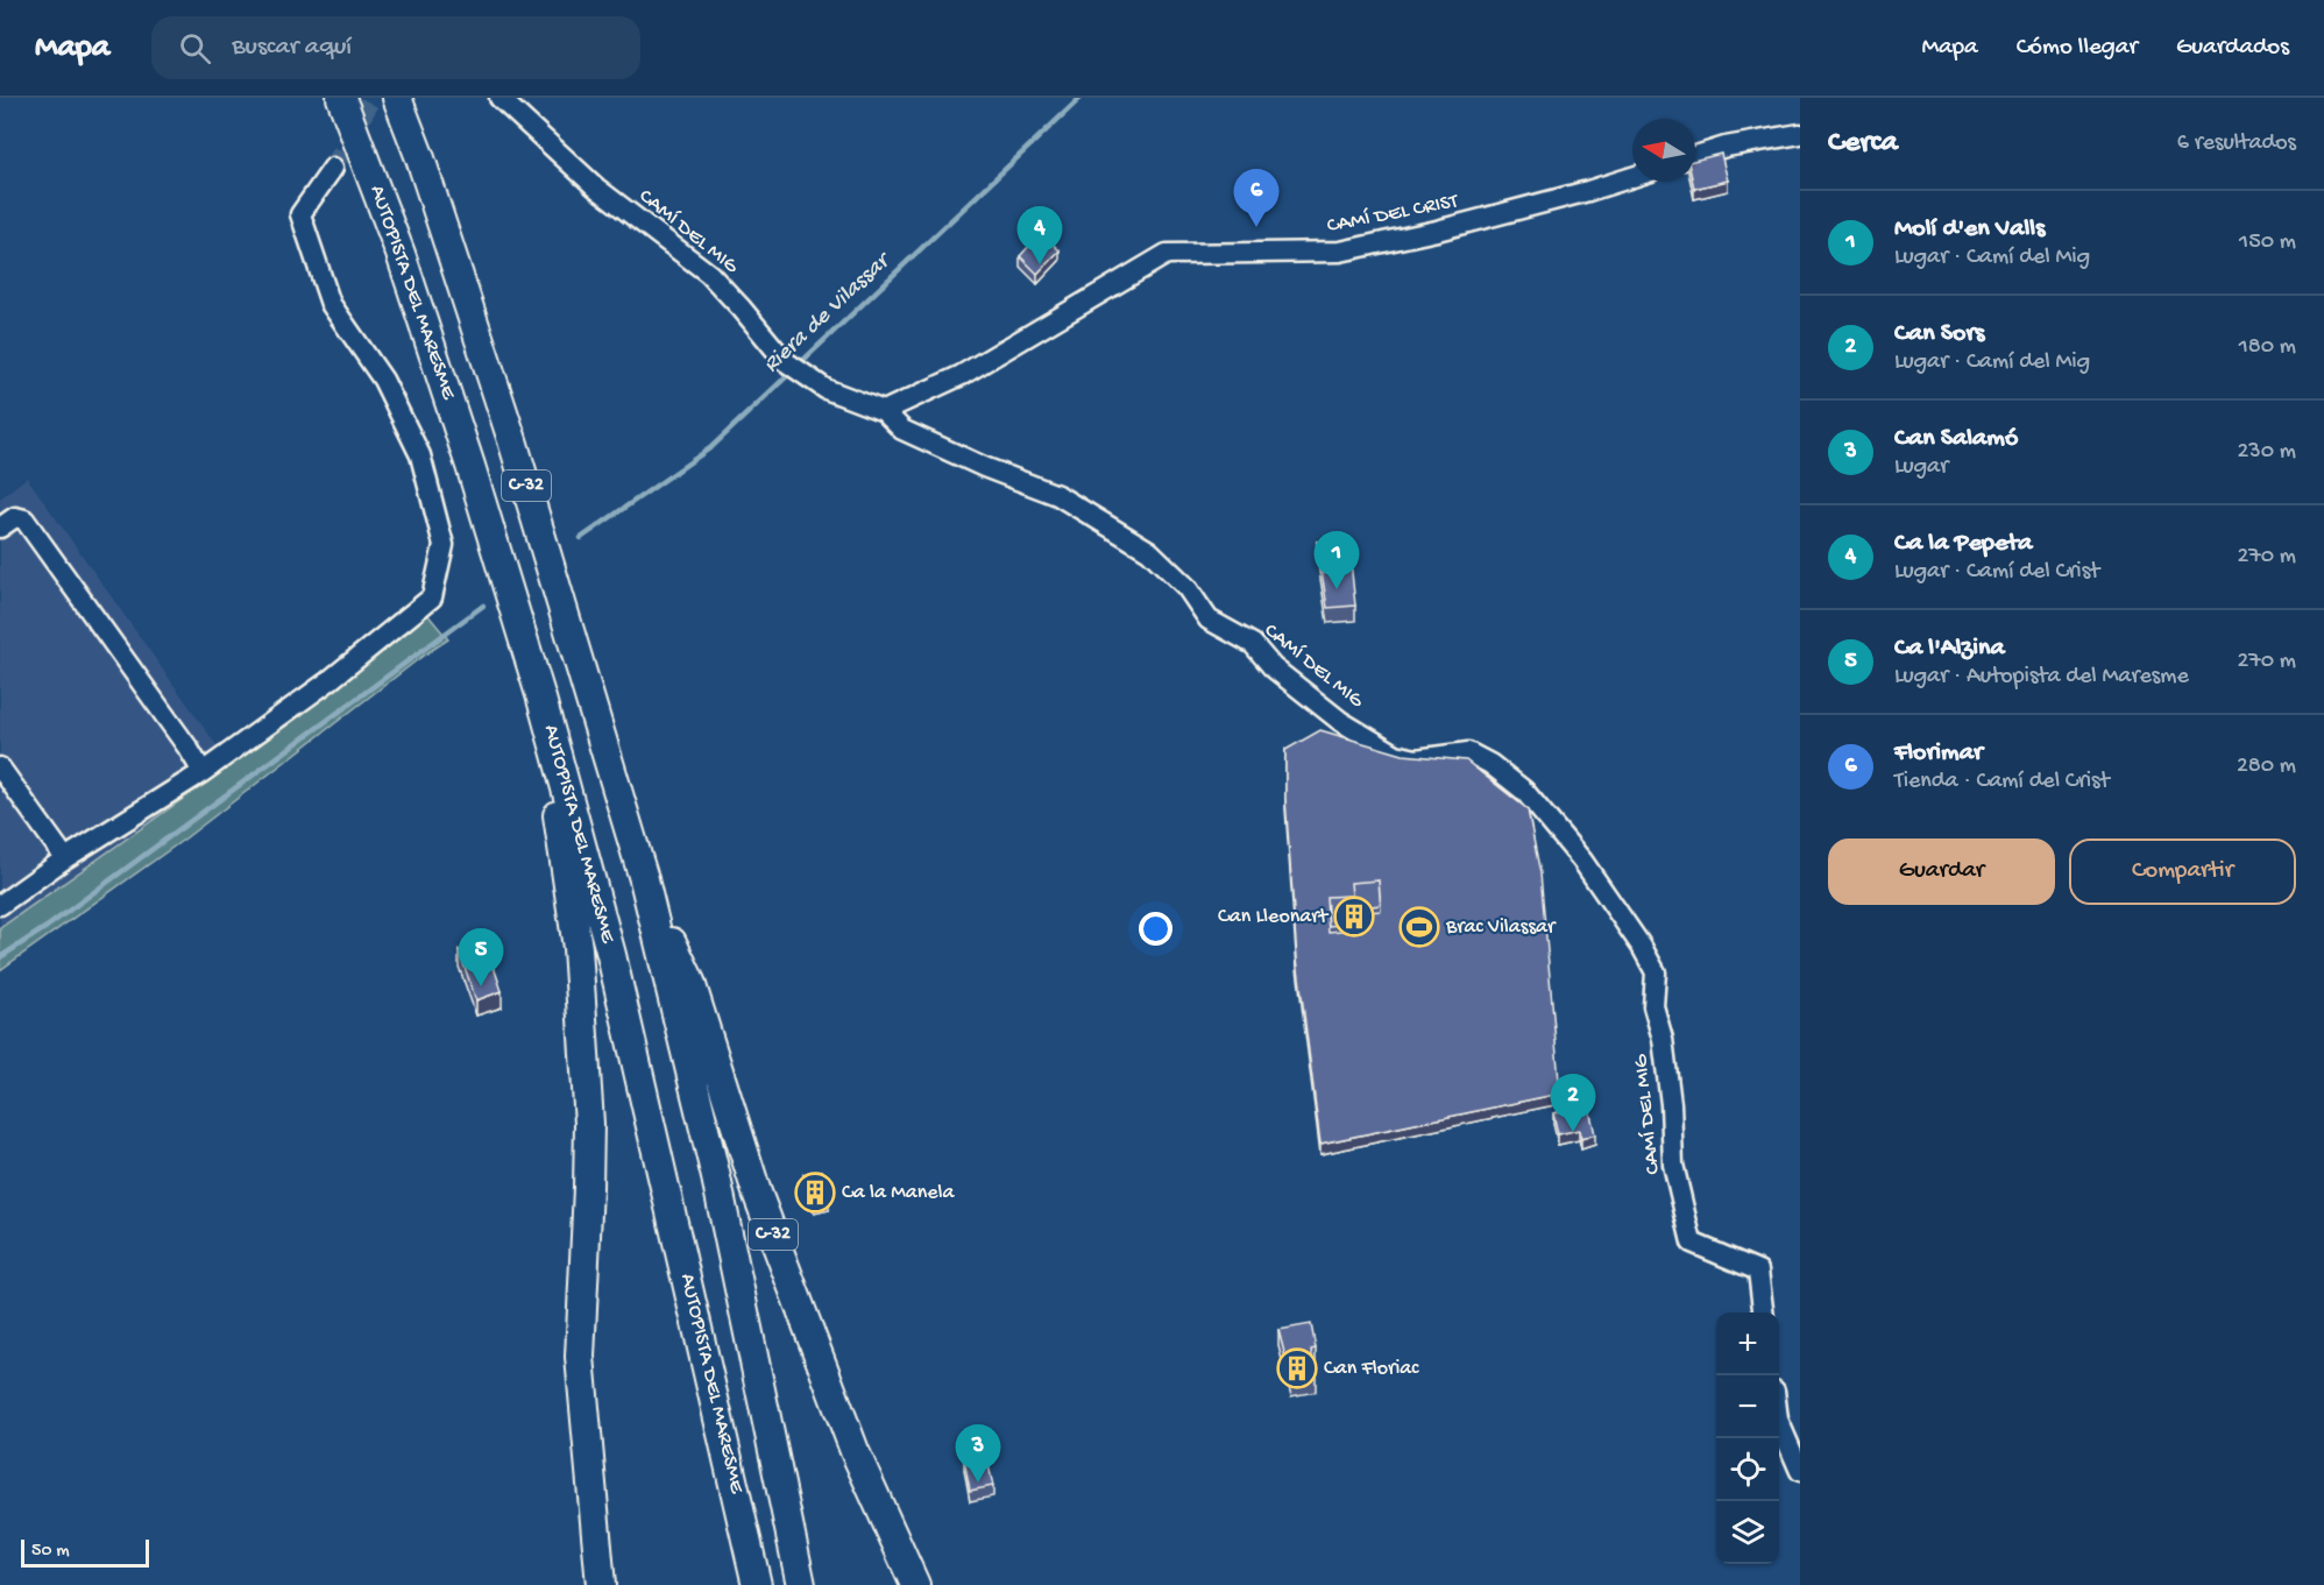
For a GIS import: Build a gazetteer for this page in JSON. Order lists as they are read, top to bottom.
{
  "streets": {
    "highway": ["AUTOPISTA DEL MARESME", "C-32"],
    "street": ["CAMÍ DEL CRIST", "CAMÍ DEL MIG"]
  },
  "crossings": [
    ["CAMÍ DEL CRIST", "CAMÍ DEL MIG"]
  ],
  "water": ["Riera de Vilassar"],
  "places": {
    "building": ["Can Lleonart", "Ca la Manela", "Can Floriac"],
    "sports": ["Brac Vilassar"]
  },
  "scale_bar": "50 m",
  "north": "left",
  "page": {
    "header": "Mapa",
    "search": "Buscar aquí",
    "nav": ["Mapa", "Cómo llegar", "Guardados"],
    "heading": ["Cerca", "6 resultados"],
    "pins": [
      "6",
      "4",
      "1",
      "5",
      "2",
      "3"
    ],
    "list": [
      {
        "mark": "1",
        "name": "Molí d'en Valls",
        "note": "Lugar · Camí del Mig",
        "value": "150 m"
      },
      {
        "mark": "2",
        "name": "Can Sors",
        "note": "Lugar · Camí del Mig",
        "value": "180 m"
      },
      {
        "mark": "3",
        "name": "Can Salamó",
        "note": "Lugar",
        "value": "230 m"
      },
      {
        "mark": "4",
        "name": "Ca la Pepeta",
        "note": "Lugar · Camí del Crist",
        "value": "270 m"
      },
      {
        "mark": "5",
        "name": "Ca l'Alzina",
        "note": "Lugar · Autopista del Maresme",
        "value": "270 m"
      },
      {
        "mark": "6",
        "name": "Florimar",
        "note": "Tienda · Camí del Crist",
        "value": "280 m"
      }
    ],
    "buttons": ["Guardar", "Compartir"],
    "map_buttons": ["+", "−"],
    "scale": "50 m"
  }
}
